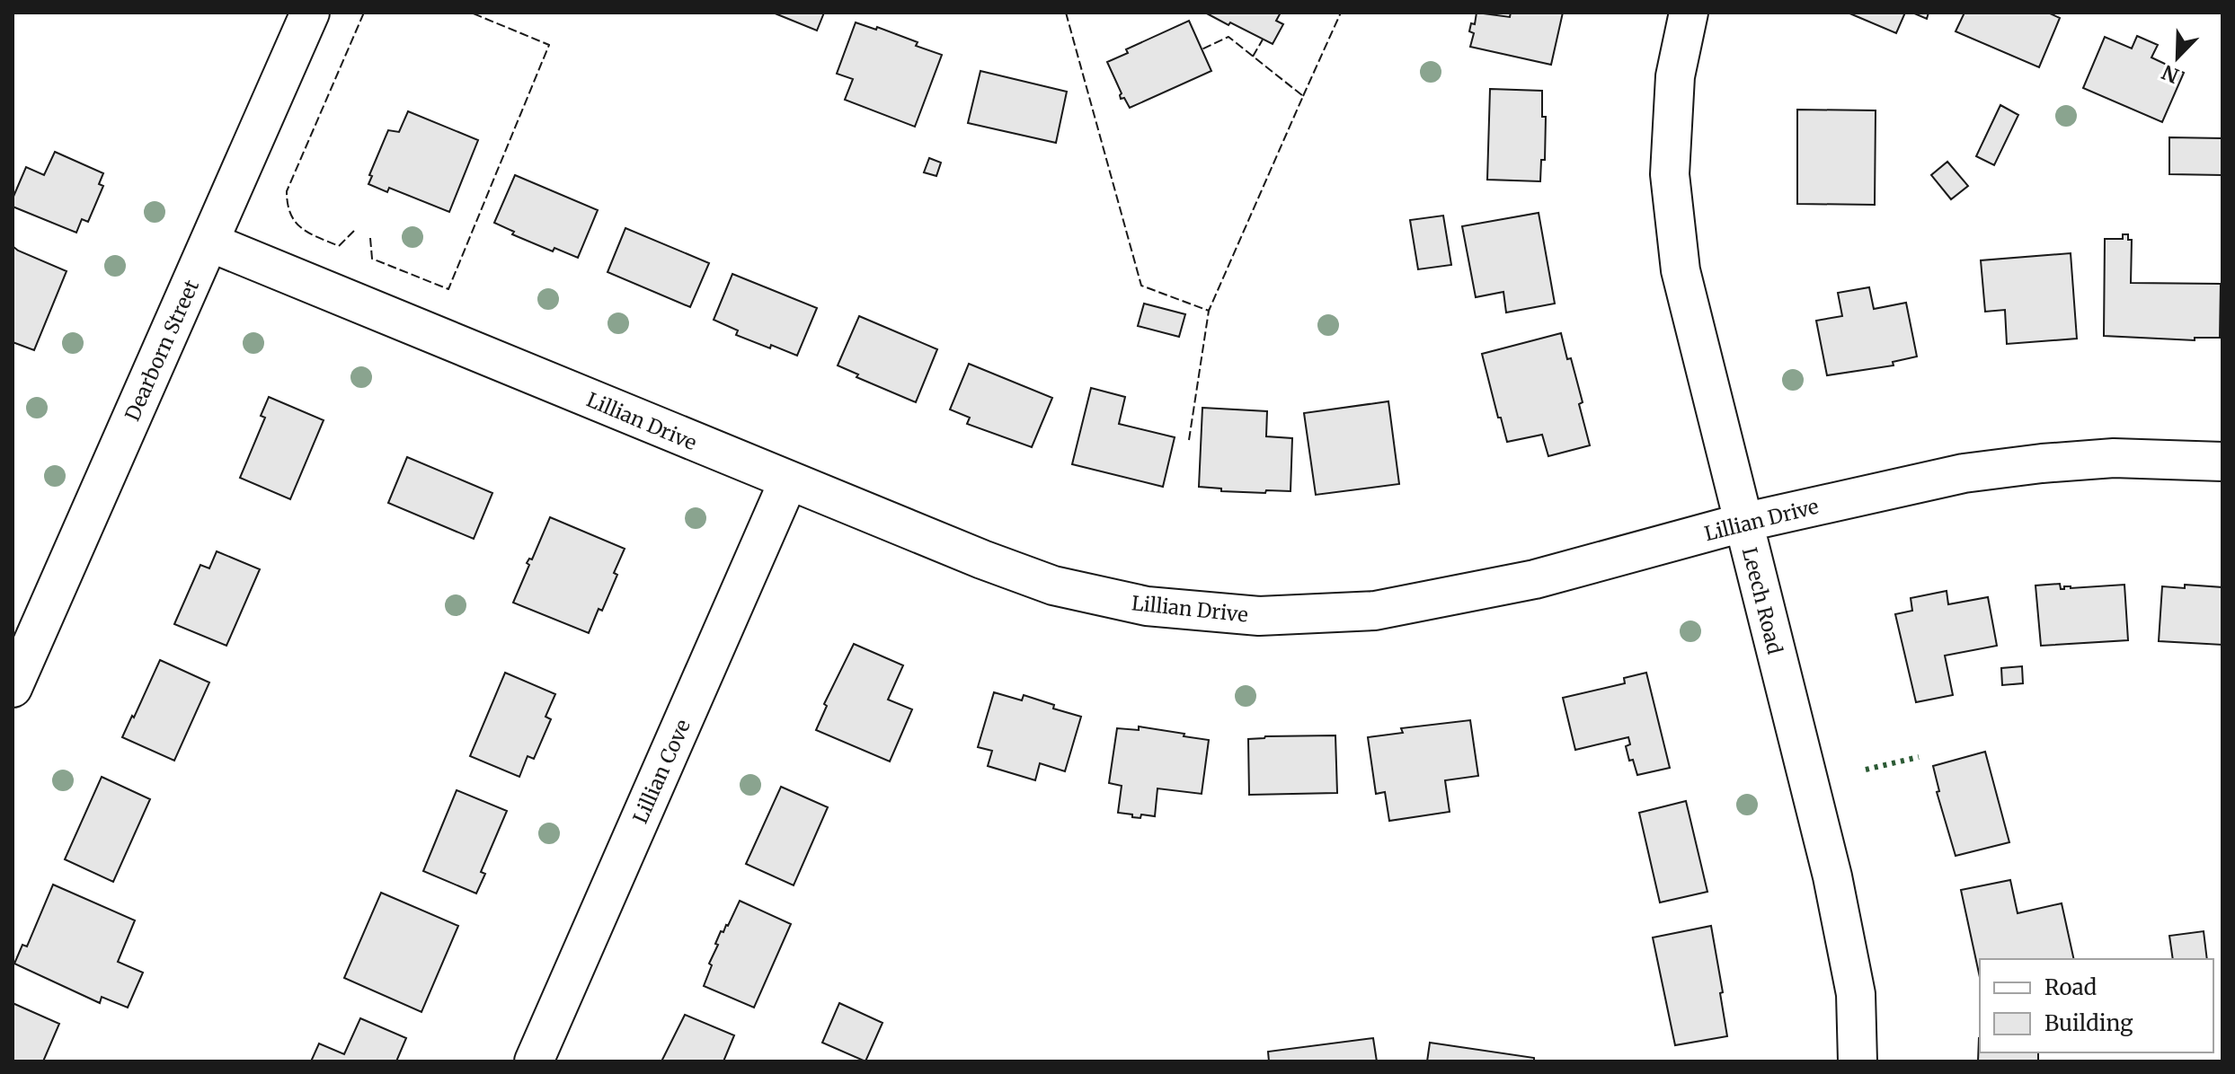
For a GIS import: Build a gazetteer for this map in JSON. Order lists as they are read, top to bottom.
{
  "streets": {
    "street": [
      "Dearborn Street",
      "Lillian Drive",
      "Leech Road",
      "Lillian Cove"
    ]
  },
  "crossings": [
    ["Dearborn Street", "Lillian Drive"],
    ["Lillian Drive", "Leech Road"],
    ["Lillian Drive", "Lillian Cove"]
  ],
  "legend": ["Road", "Building"],
  "north": "bottom left"
}
